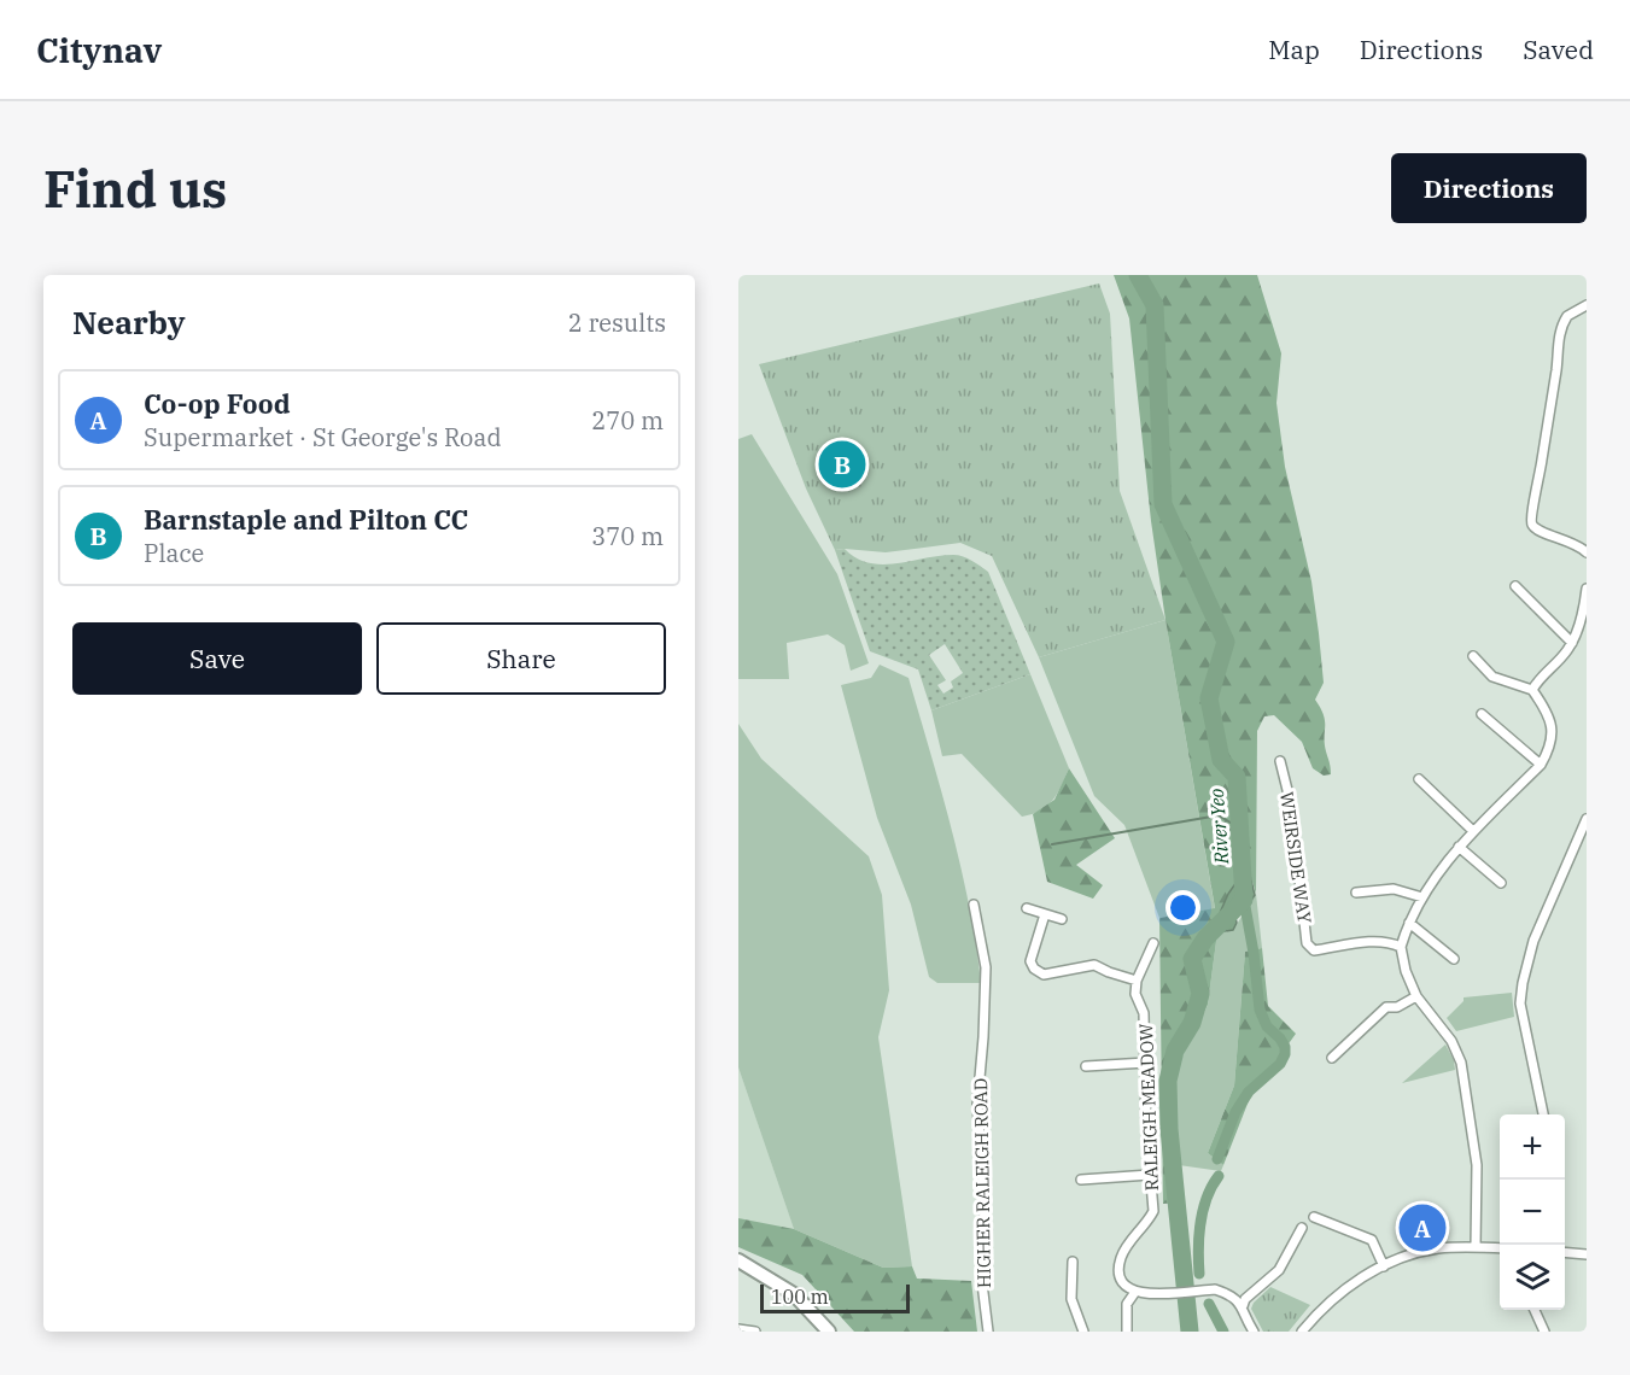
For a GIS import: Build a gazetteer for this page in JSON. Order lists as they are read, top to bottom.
{
  "streets": {
    "street": ["WEIRSIDE WAY", "RALEIGH MEADOW", "HIGHER RALEIGH ROAD"]
  },
  "water": ["River Yeo"],
  "scale_bar": "100 m",
  "page": {
    "header": "Citynav",
    "nav": ["Map", "Directions", "Saved"],
    "buttons": [
      "Directions",
      ["Save", "Share"]
    ],
    "title": "Find us",
    "heading": ["Nearby", "2 results"],
    "list": [
      {
        "mark": "A",
        "name": "Co-op Food",
        "note": "Supermarket · St George's Road",
        "value": "270 m"
      },
      {
        "mark": "B",
        "name": "Barnstaple and Pilton CC",
        "note": "Place",
        "value": "370 m"
      }
    ],
    "pins": ["B", "A"],
    "map_buttons": ["+", "−"],
    "scale": "100 m"
  }
}
